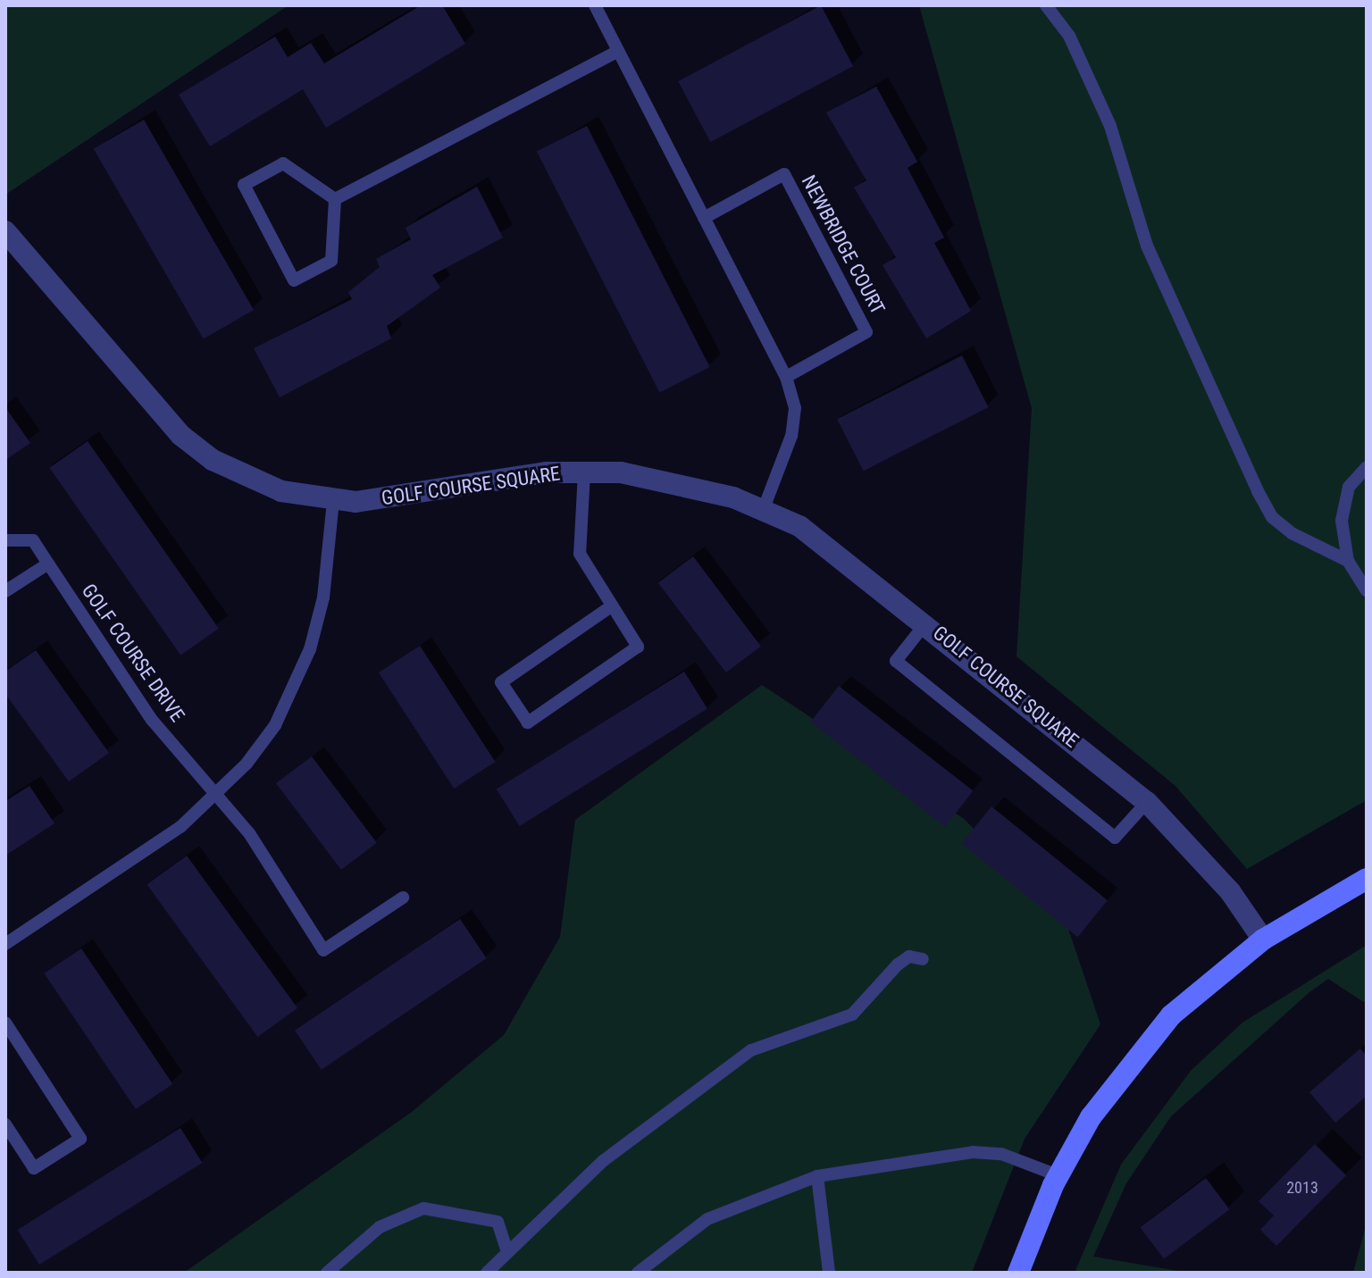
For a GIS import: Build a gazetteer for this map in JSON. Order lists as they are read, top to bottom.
{
  "streets": {
    "street": ["GOLF COURSE SQUARE"],
    "lane": ["NEWBRIDGE COURT", "GOLF COURSE DRIVE"]
  },
  "house_numbers": ["2013"]
}
